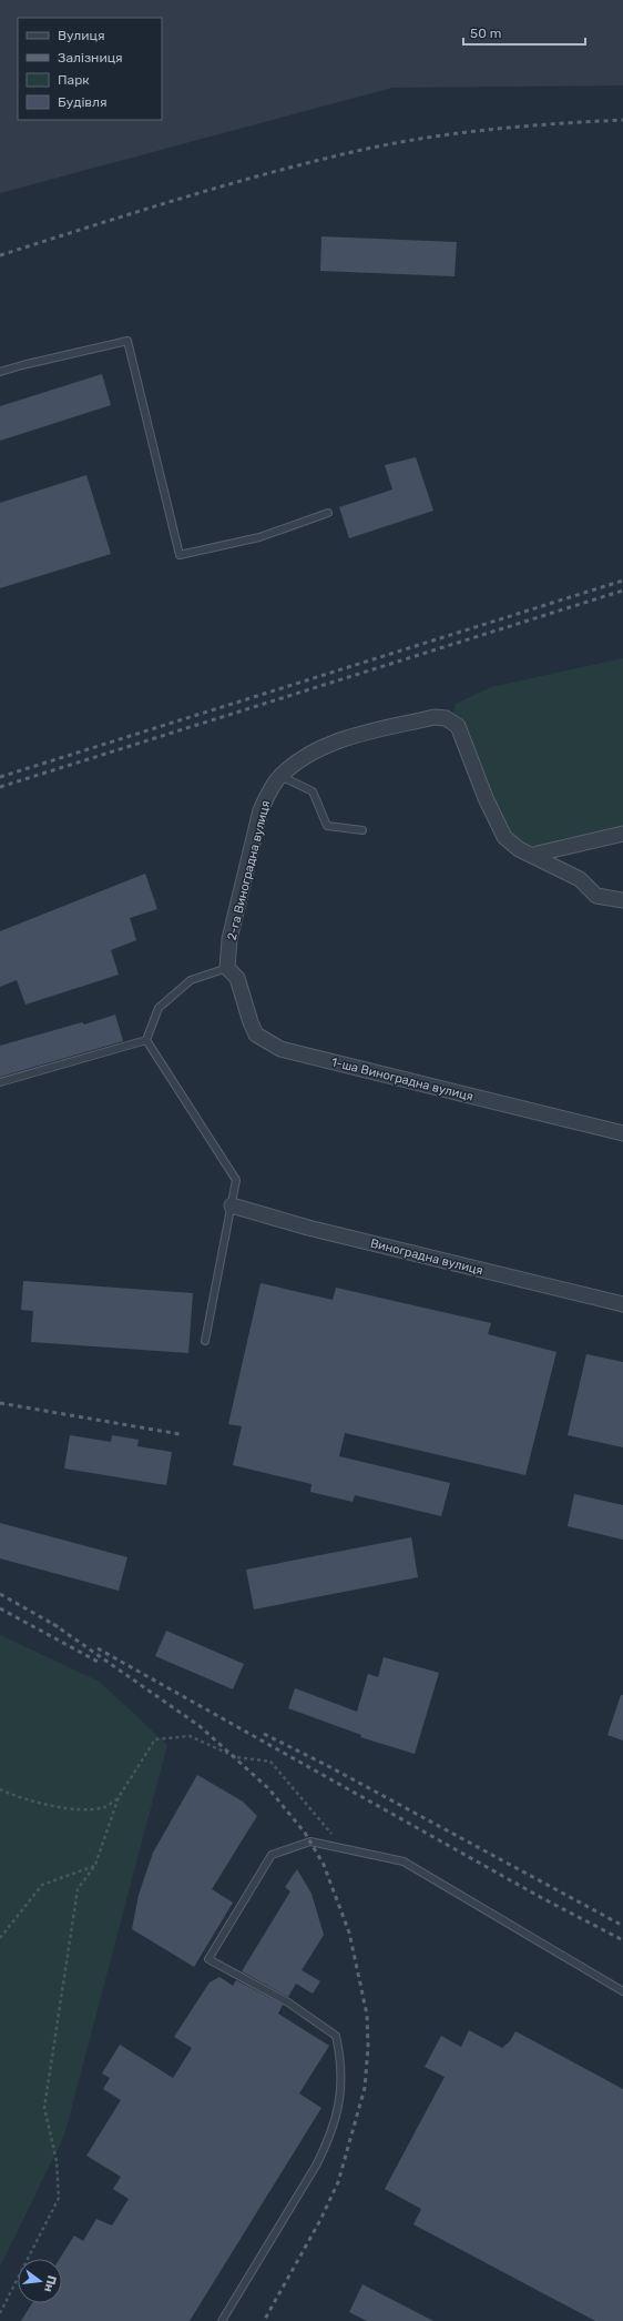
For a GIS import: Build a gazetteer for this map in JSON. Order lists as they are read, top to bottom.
{
  "streets": {
    "street": ["2-га Виноградна вулиця", "1-ша Виноградна вулиця", "Виноградна вулиця"]
  },
  "crossings": [
    ["2-га Виноградна вулиця", "1-ша Виноградна вулиця"]
  ],
  "legend": [
    "Вулиця",
    "Залізниця",
    "Парк",
    "Будівля"
  ],
  "scale_bar": "50 m",
  "north": "right"
}
